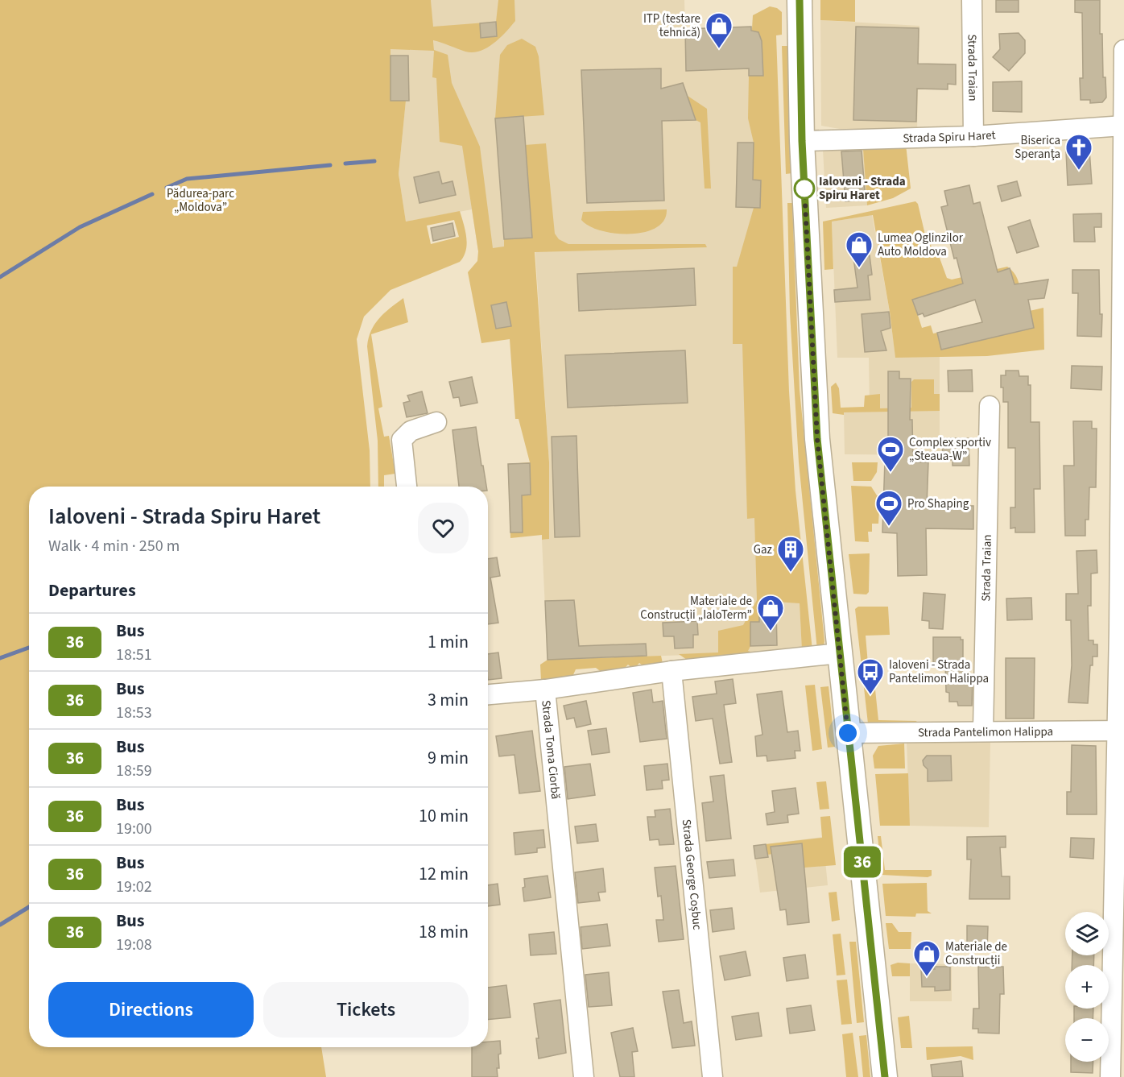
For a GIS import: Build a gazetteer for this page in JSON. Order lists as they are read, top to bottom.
{
  "streets": {
    "street": [
      "Strada Traian",
      "Strada Spiru Haret",
      "Strada Pantelimon Halippa",
      "Strada Toma Ciorbă",
      "Strada George Coșbuc"
    ]
  },
  "crossings": [
    ["Strada Traian", "Strada Spiru Haret"],
    ["Strada Traian", "Strada Pantelimon Halippa"],
    ["Strada Toma Ciorbă", "Strada George Coșbuc"]
  ],
  "parks": ["Pădurea-parc „Moldova”"],
  "places": {
    "shop": [
      "ITP (testare tehnică)",
      "Lumea Oglinzilor Auto Moldova",
      "Materiale de Construcții „IaloTerm”",
      "Materiale de Construcții"
    ],
    "church": ["Biserica Speranţa"],
    "other": ["Ialoveni - Strada Spiru Haret"],
    "sports": ["Complex sportiv „Steaua-W”", "Pro Shaping"],
    "building": ["Gaz"],
    "bus stop": ["Ialoveni - Strada Pantelimon Halippa"]
  },
  "lines": ["bus line 36"],
  "page": {
    "on_map": "36",
    "heading": [
      ["Ialoveni - Strada Spiru Haret", "Walk · 4 min · 250 m"],
      "Departures"
    ],
    "list": [
      {
        "mark": "36",
        "name": "Bus",
        "note": "18:51",
        "value": "1 min"
      },
      {
        "mark": "36",
        "name": "Bus",
        "note": "18:53",
        "value": "3 min"
      },
      {
        "mark": "36",
        "name": "Bus",
        "note": "18:59",
        "value": "9 min"
      },
      {
        "mark": "36",
        "name": "Bus",
        "note": "19:00",
        "value": "10 min"
      },
      {
        "mark": "36",
        "name": "Bus",
        "note": "19:02",
        "value": "12 min"
      },
      {
        "mark": "36",
        "name": "Bus",
        "note": "19:08",
        "value": "18 min"
      }
    ],
    "map_buttons": ["+", "−"],
    "buttons": ["Directions", "Tickets"]
  }
}
